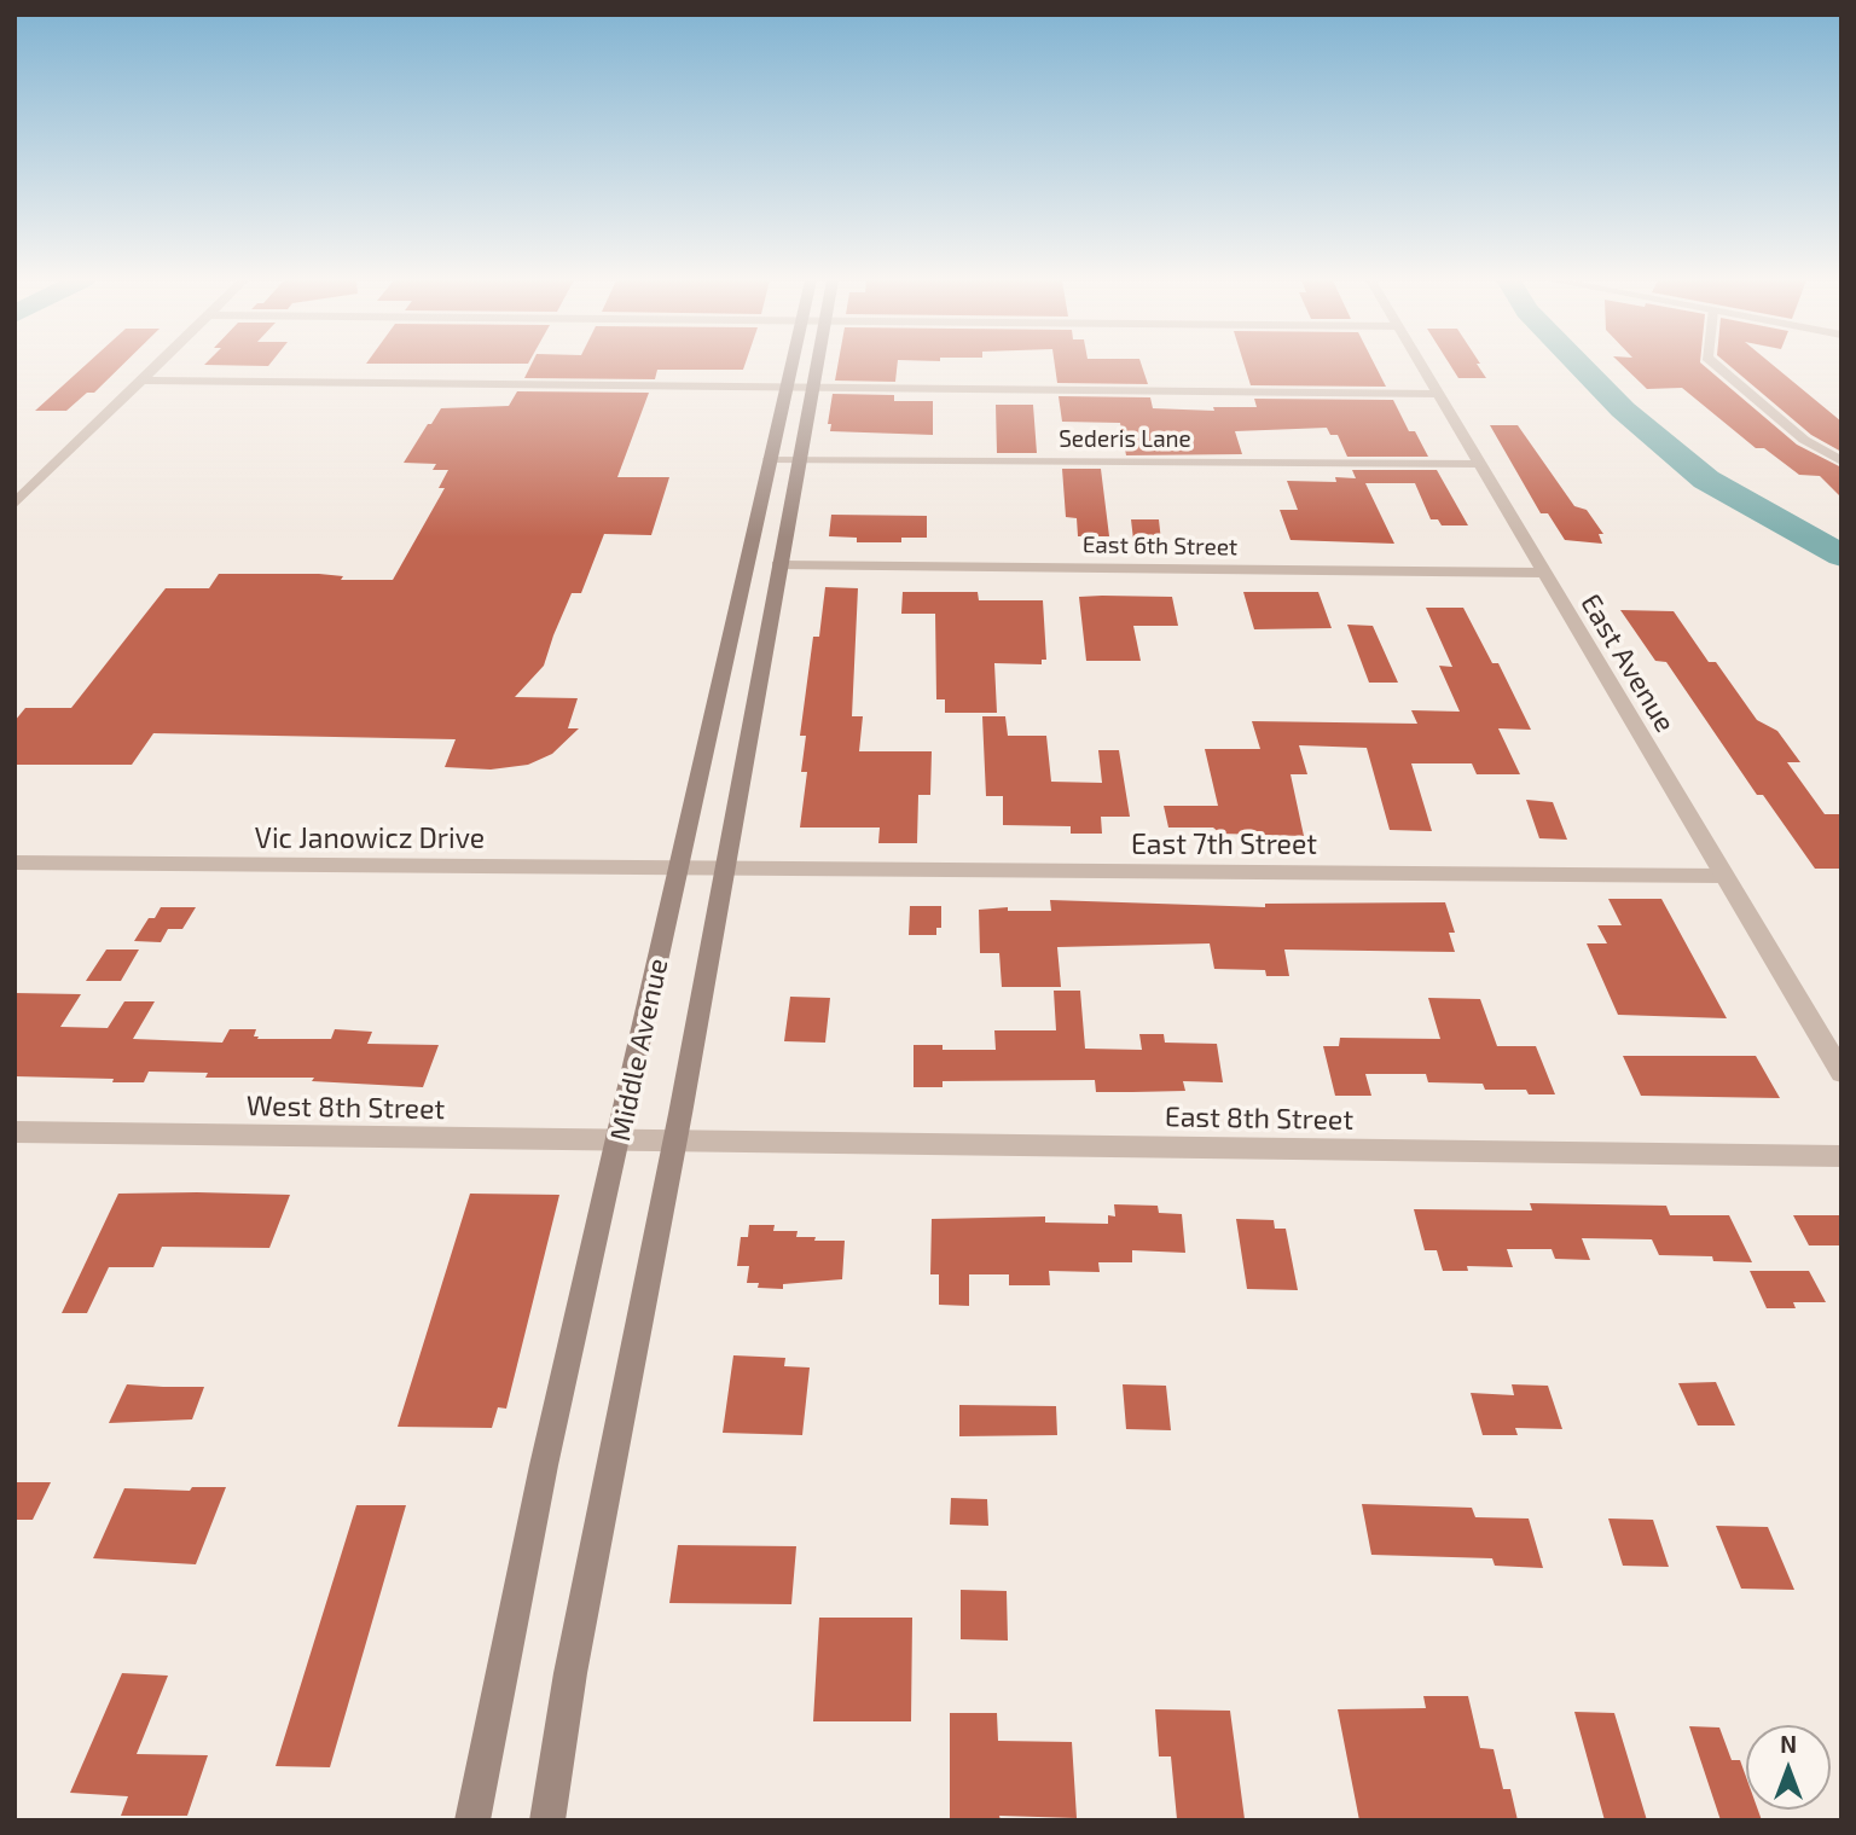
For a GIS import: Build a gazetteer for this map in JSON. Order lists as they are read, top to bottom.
{
  "streets": {
    "main road": ["Middle Avenue"],
    "street": [
      "Sederis Lane",
      "East 6th Street",
      "East Avenue",
      "Vic Janowicz Drive",
      "East 7th Street",
      "West 8th Street",
      "East 8th Street"
    ]
  },
  "crossings": [
    ["Sederis Lane", "East Avenue"],
    ["Sederis Lane", "Middle Avenue"],
    ["East 6th Street", "East Avenue"],
    ["East 6th Street", "Middle Avenue"],
    ["East Avenue", "East 7th Street"],
    ["Vic Janowicz Drive", "East 7th Street"],
    ["Vic Janowicz Drive", "Middle Avenue"],
    ["East 7th Street", "Middle Avenue"],
    ["Middle Avenue", "West 8th Street"],
    ["Middle Avenue", "East 8th Street"],
    ["West 8th Street", "East 8th Street"]
  ],
  "north": "top"
}
